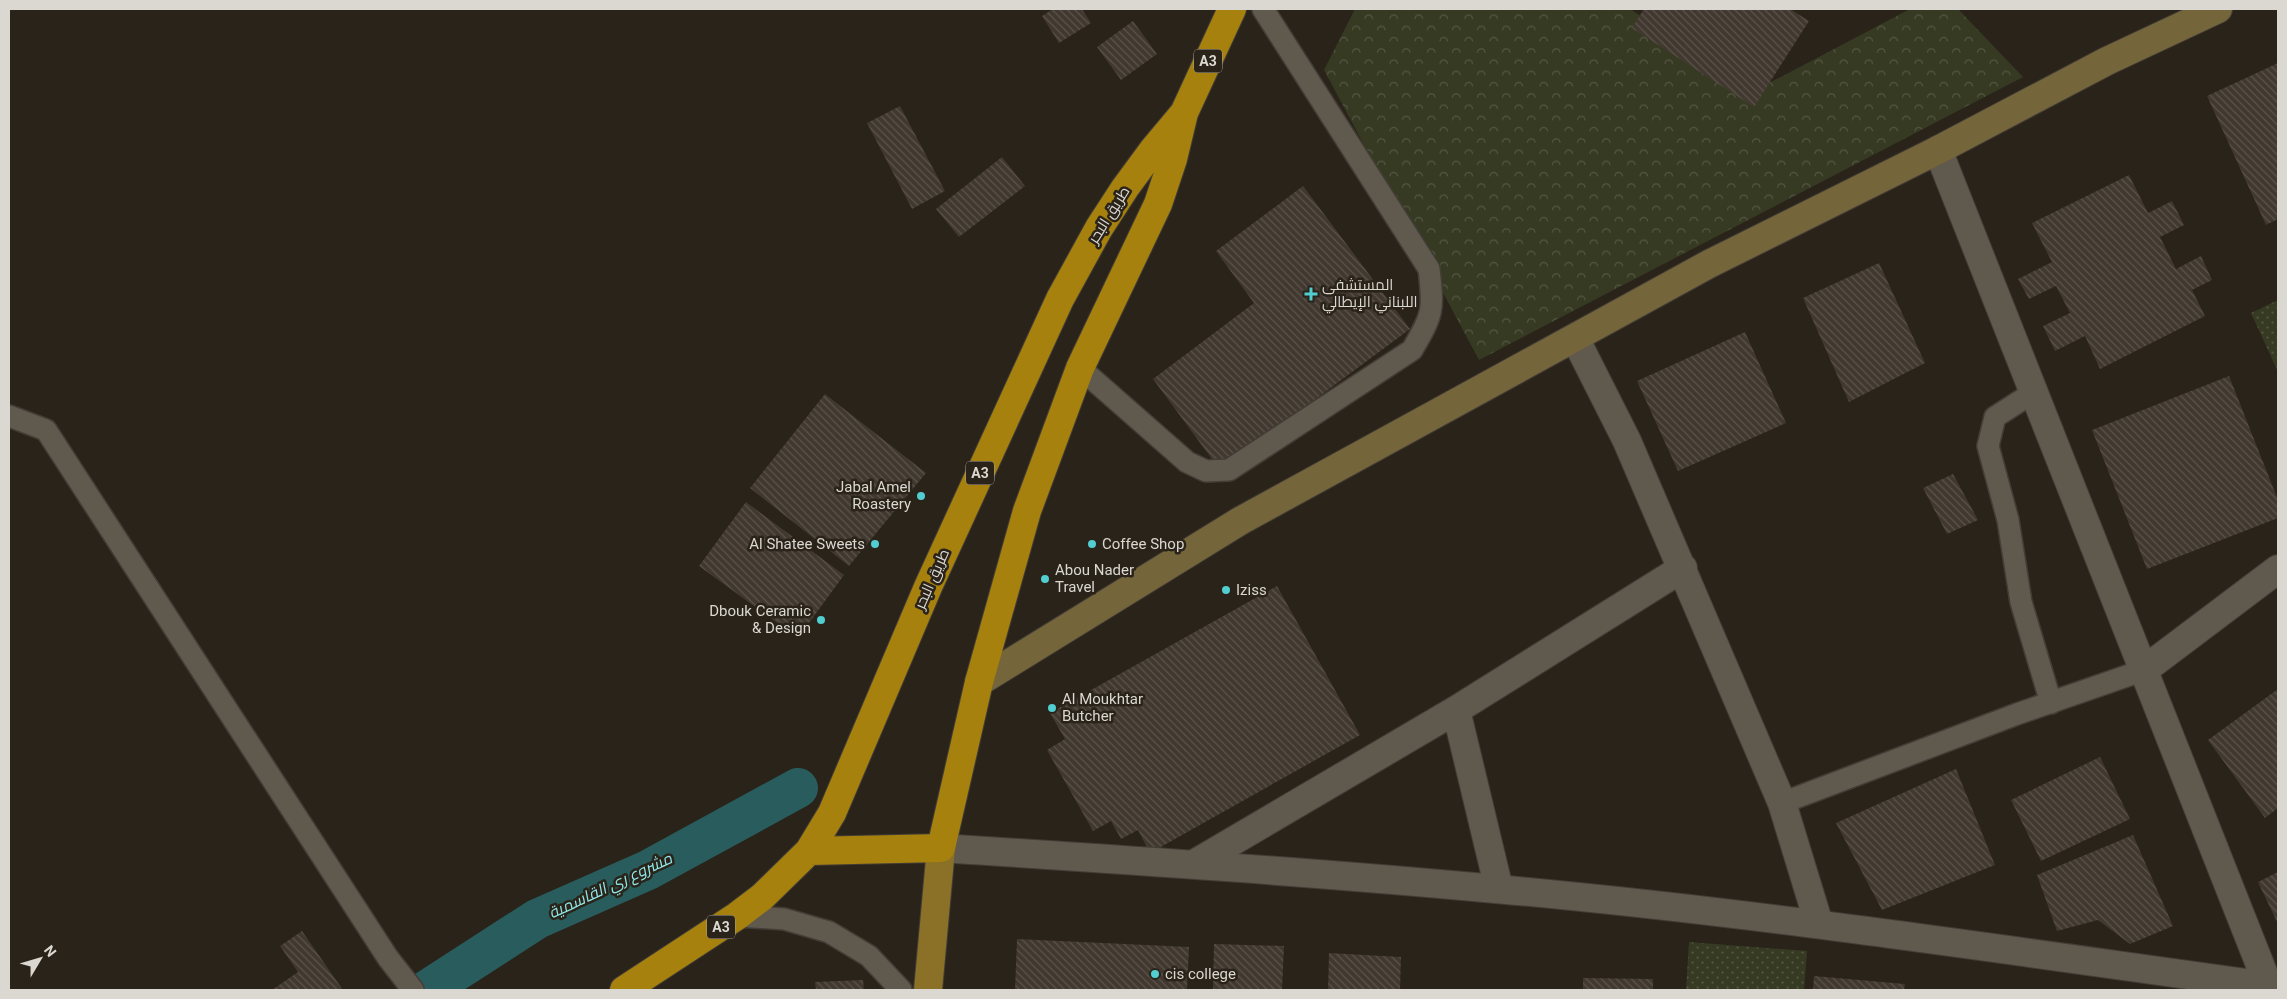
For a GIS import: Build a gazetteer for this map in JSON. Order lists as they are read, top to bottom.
{
  "streets": {
    "highway": ["A3", "طريق البحر"]
  },
  "water": ["مشروع ري القاسمية"],
  "places": {
    "health": ["المستشفى اللبناني الإيطالي"],
    "other": [
      "Jabal Amel Roastery",
      "Al Shatee Sweets",
      "Coffee Shop",
      "Abou Nader Travel",
      "Iziss",
      "Dbouk Ceramic & Design",
      "Al Moukhtar Butcher",
      "cis college"
    ]
  },
  "north": "top right"
}
